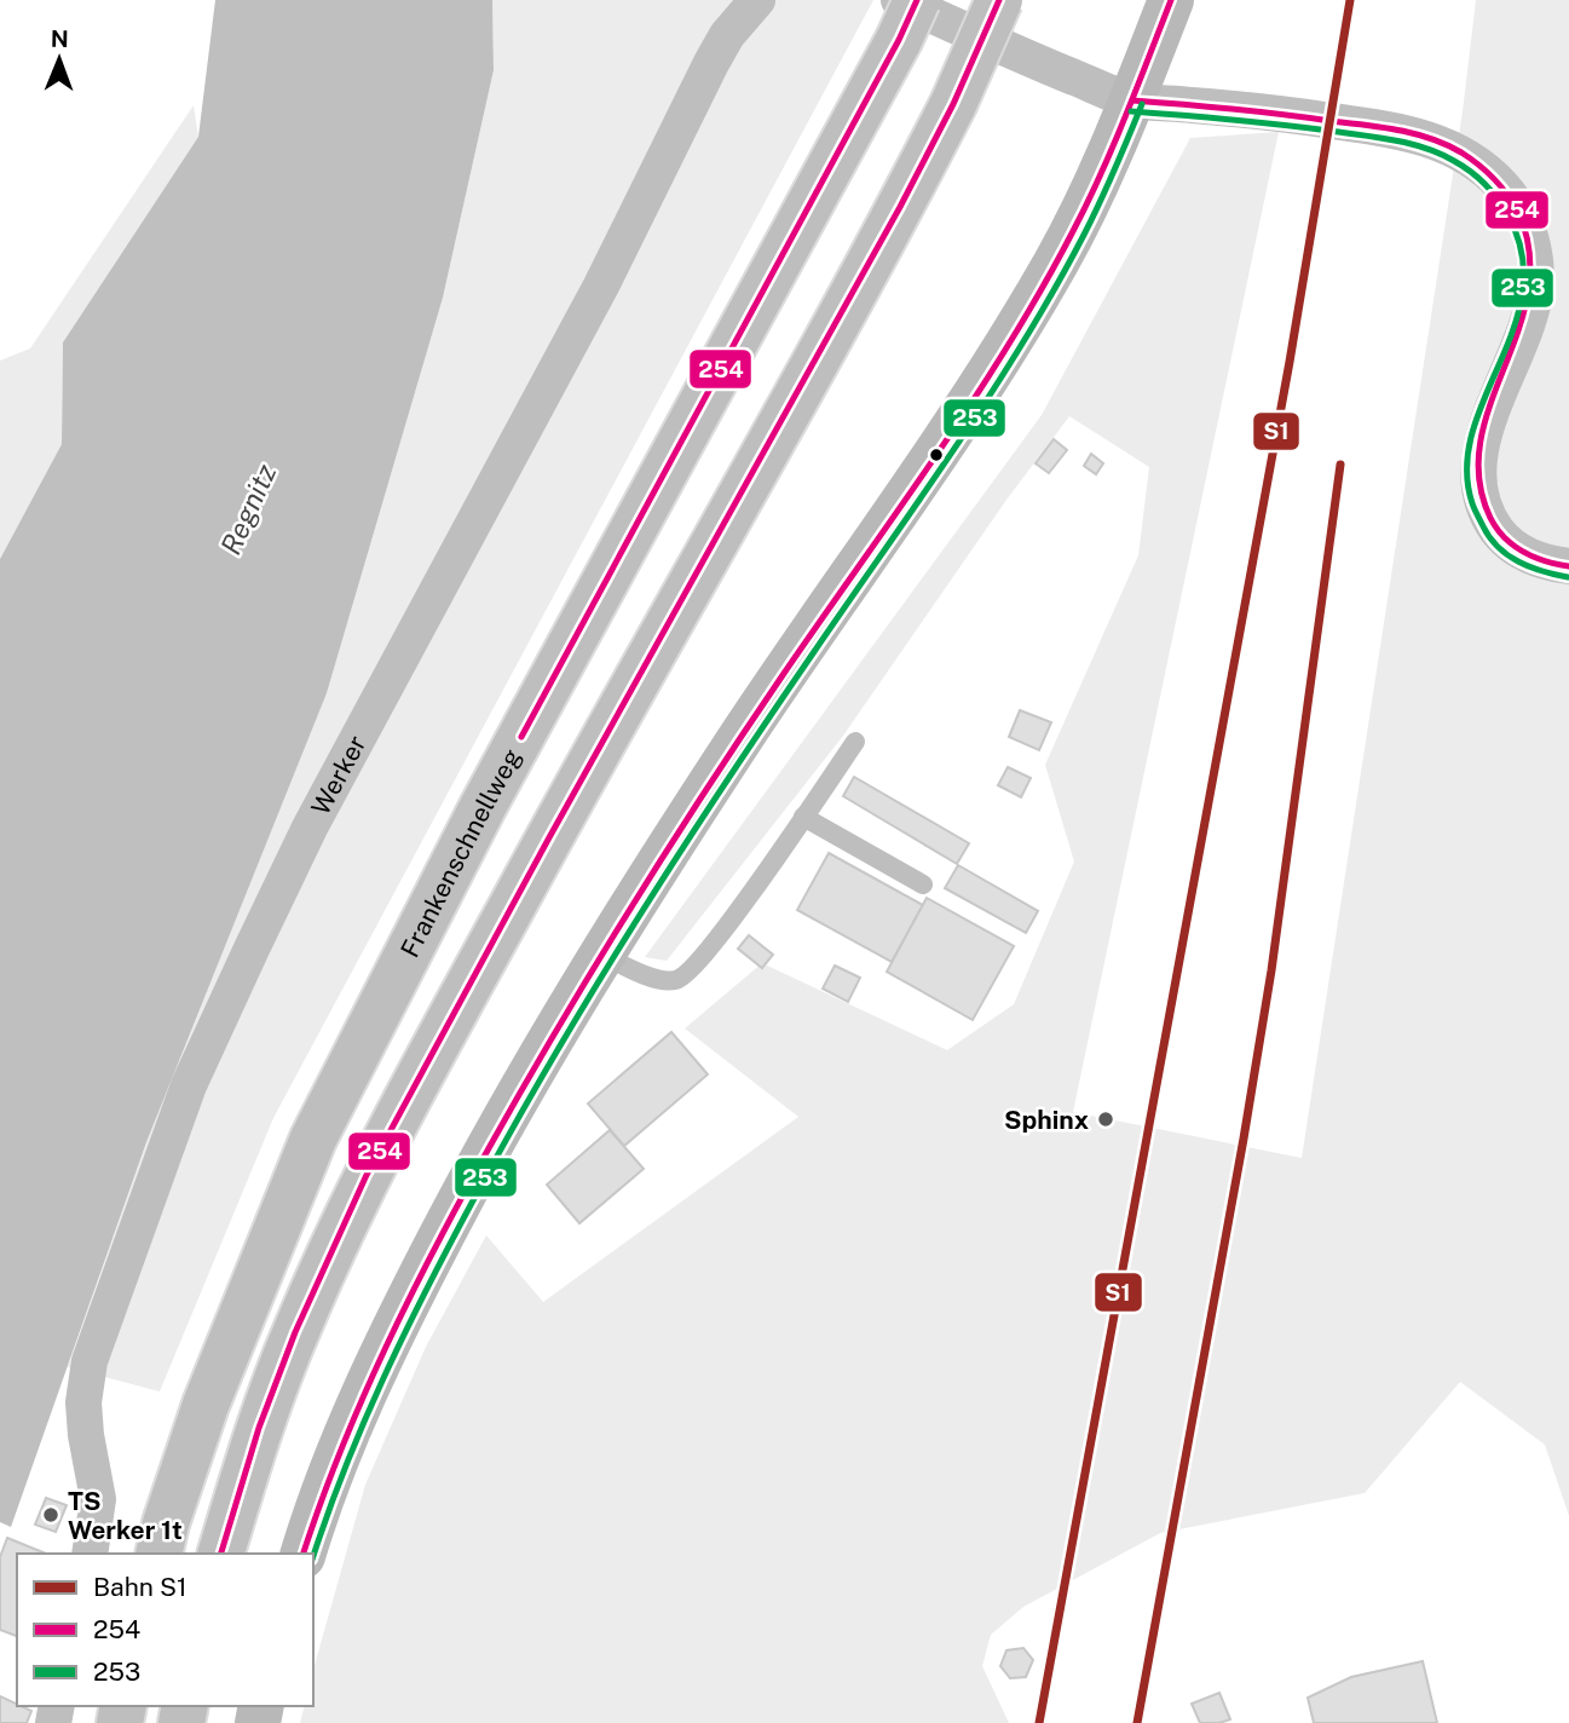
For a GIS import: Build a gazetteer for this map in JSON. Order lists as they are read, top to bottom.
{
  "streets": {
    "highway": ["Frankenschnellweg"],
    "street": ["Werker"]
  },
  "water": ["Regnitz"],
  "places": ["Sphinx", "TS Werker 1t"],
  "lines": ["rail line S1", "transit line 254", "transit line 253"],
  "legend": ["Bahn S1", "254", "253"],
  "north": "top"
}
